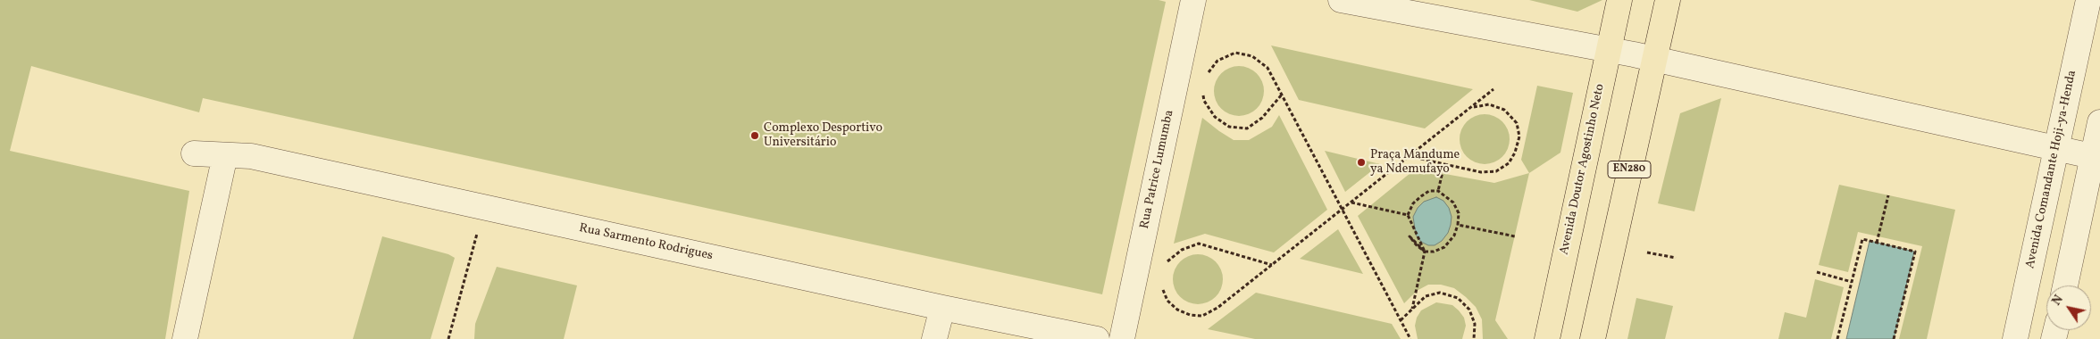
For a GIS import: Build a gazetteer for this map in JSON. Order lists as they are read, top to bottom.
{
  "streets": {
    "main road": ["Avenida Doutor Agostinho Neto", "EN280"],
    "street": ["Rua Patrice Lumumba", "Avenida Comandante Hoji-ya-Henda", "Rua Sarmento Rodrigues"]
  },
  "places": ["Complexo Desportivo Universitário", "Praça Mandume ya Ndemufayo"],
  "north": "top left"
}
